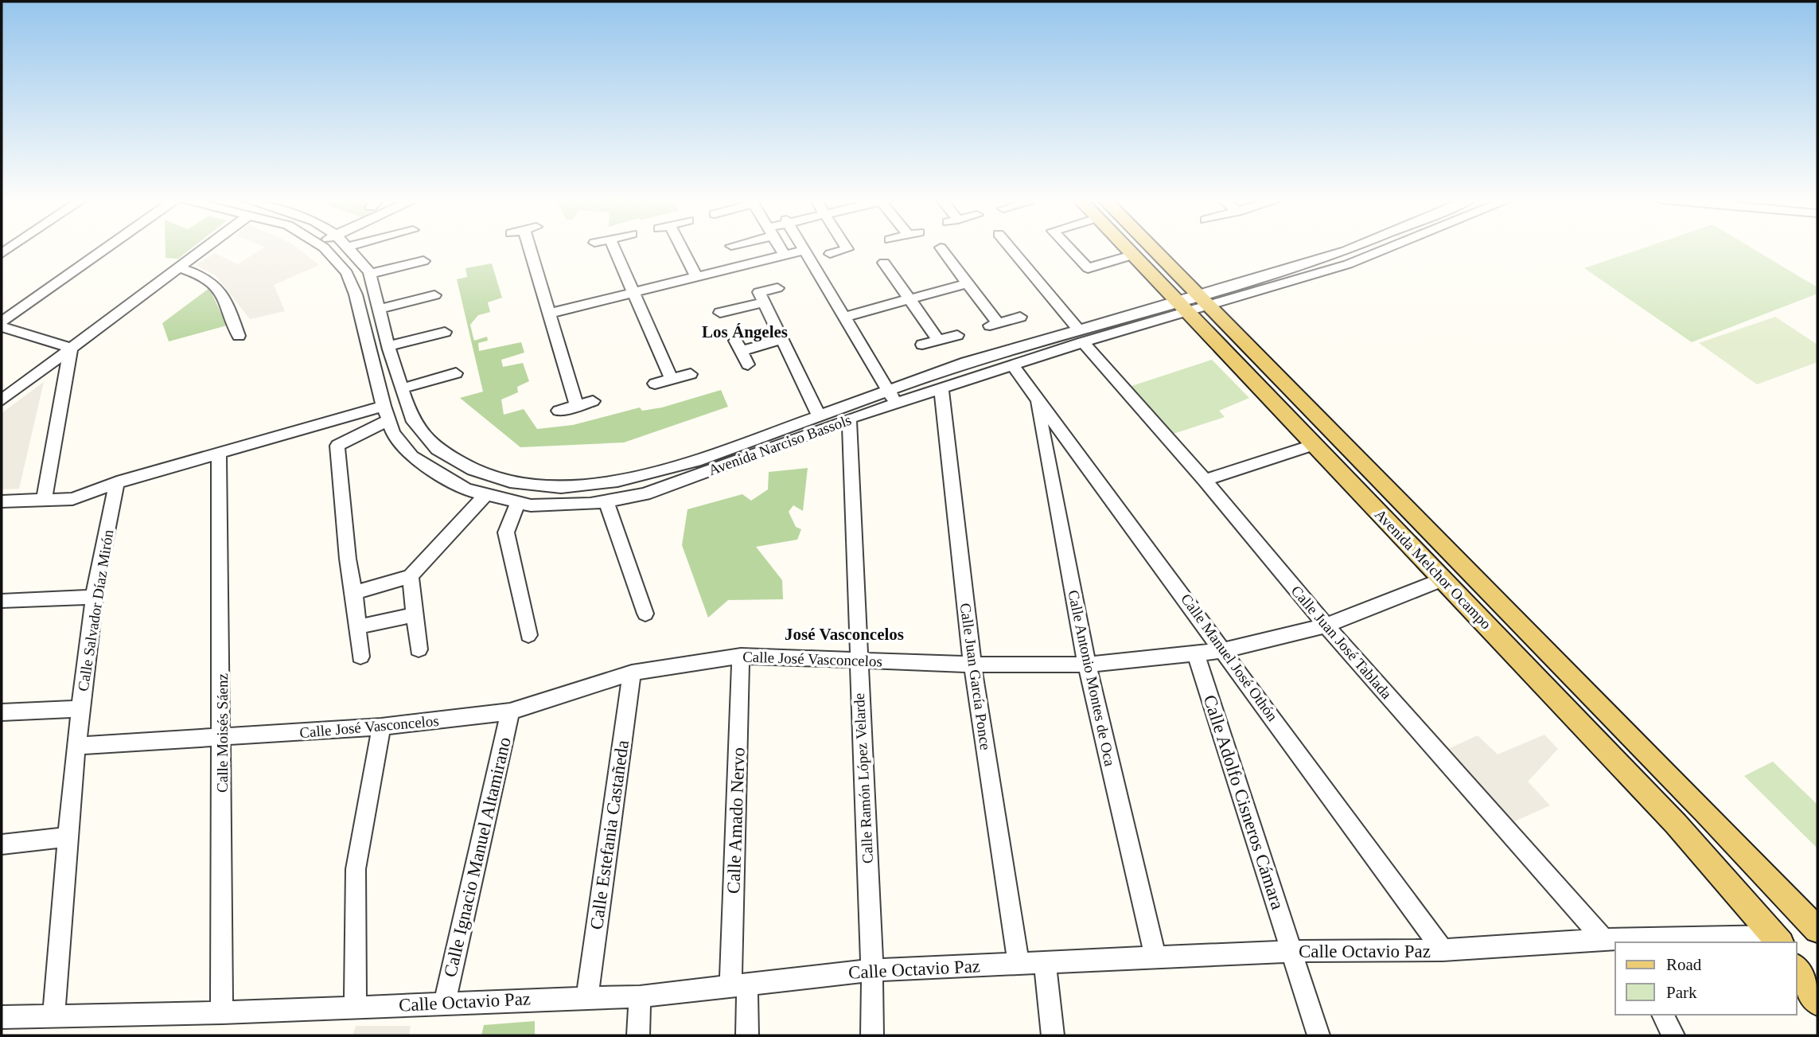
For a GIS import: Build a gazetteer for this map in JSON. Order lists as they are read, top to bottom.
{
  "streets": {
    "main road": ["Avenida Melchor Ocampo"],
    "street": [
      "Avenida Narciso Bassols",
      "Calle Salvador Díaz Mirón",
      "Calle Juan José Tablada",
      "Calle Manuel José Othón",
      "Calle José Vasconcelos",
      "Calle Juan García Ponce",
      "Calle Antonio Montes de Oca",
      "Calle Moisés Sáenz",
      "Calle Ramón López Velarde",
      "Calle Adolfo Cisneros Cámara",
      "Calle Amado Nervo",
      "Calle Estefania Castañeda",
      "Calle Ignacio Manuel Altamirano",
      "Calle Octavio Paz"
    ]
  },
  "crossings": [
    ["Avenida Narciso Bassols", "Avenida Melchor Ocampo"],
    ["Avenida Narciso Bassols", "Calle Juan José Tablada"],
    ["Avenida Narciso Bassols", "Calle Manuel José Othón"],
    ["Avenida Narciso Bassols", "Calle Juan García Ponce"],
    ["Avenida Narciso Bassols", "Calle Ramón López Velarde"],
    ["Avenida Melchor Ocampo", "Calle José Vasconcelos"],
    ["Avenida Melchor Ocampo", "Calle Octavio Paz"],
    ["Calle Salvador Díaz Mirón", "Calle José Vasconcelos"],
    ["Calle Salvador Díaz Mirón", "Calle Octavio Paz"],
    ["Calle Juan José Tablada", "Calle José Vasconcelos"],
    ["Calle Juan José Tablada", "Calle Octavio Paz"],
    ["Calle Manuel José Othón", "Calle José Vasconcelos"],
    ["Calle Manuel José Othón", "Calle Antonio Montes de Oca"],
    ["Calle Manuel José Othón", "Calle Octavio Paz"],
    ["Calle José Vasconcelos", "Calle Juan García Ponce"],
    ["Calle José Vasconcelos", "Calle Antonio Montes de Oca"],
    ["Calle José Vasconcelos", "Calle Moisés Sáenz"],
    ["Calle José Vasconcelos", "Calle Ramón López Velarde"],
    ["Calle José Vasconcelos", "Calle Adolfo Cisneros Cámara"],
    ["Calle José Vasconcelos", "Calle Amado Nervo"],
    ["Calle José Vasconcelos", "Calle Estefania Castañeda"],
    ["Calle José Vasconcelos", "Calle Ignacio Manuel Altamirano"],
    ["Calle Juan García Ponce", "Calle Octavio Paz"],
    ["Calle Antonio Montes de Oca", "Calle Octavio Paz"],
    ["Calle Moisés Sáenz", "Calle Octavio Paz"],
    ["Calle Ramón López Velarde", "Calle Octavio Paz"],
    ["Calle Adolfo Cisneros Cámara", "Calle Octavio Paz"],
    ["Calle Amado Nervo", "Calle Octavio Paz"],
    ["Calle Estefania Castañeda", "Calle Octavio Paz"],
    ["Calle Ignacio Manuel Altamirano", "Calle Octavio Paz"]
  ],
  "districts": ["Los Ángeles", "José Vasconcelos"],
  "legend": ["Road", "Park"]
}
